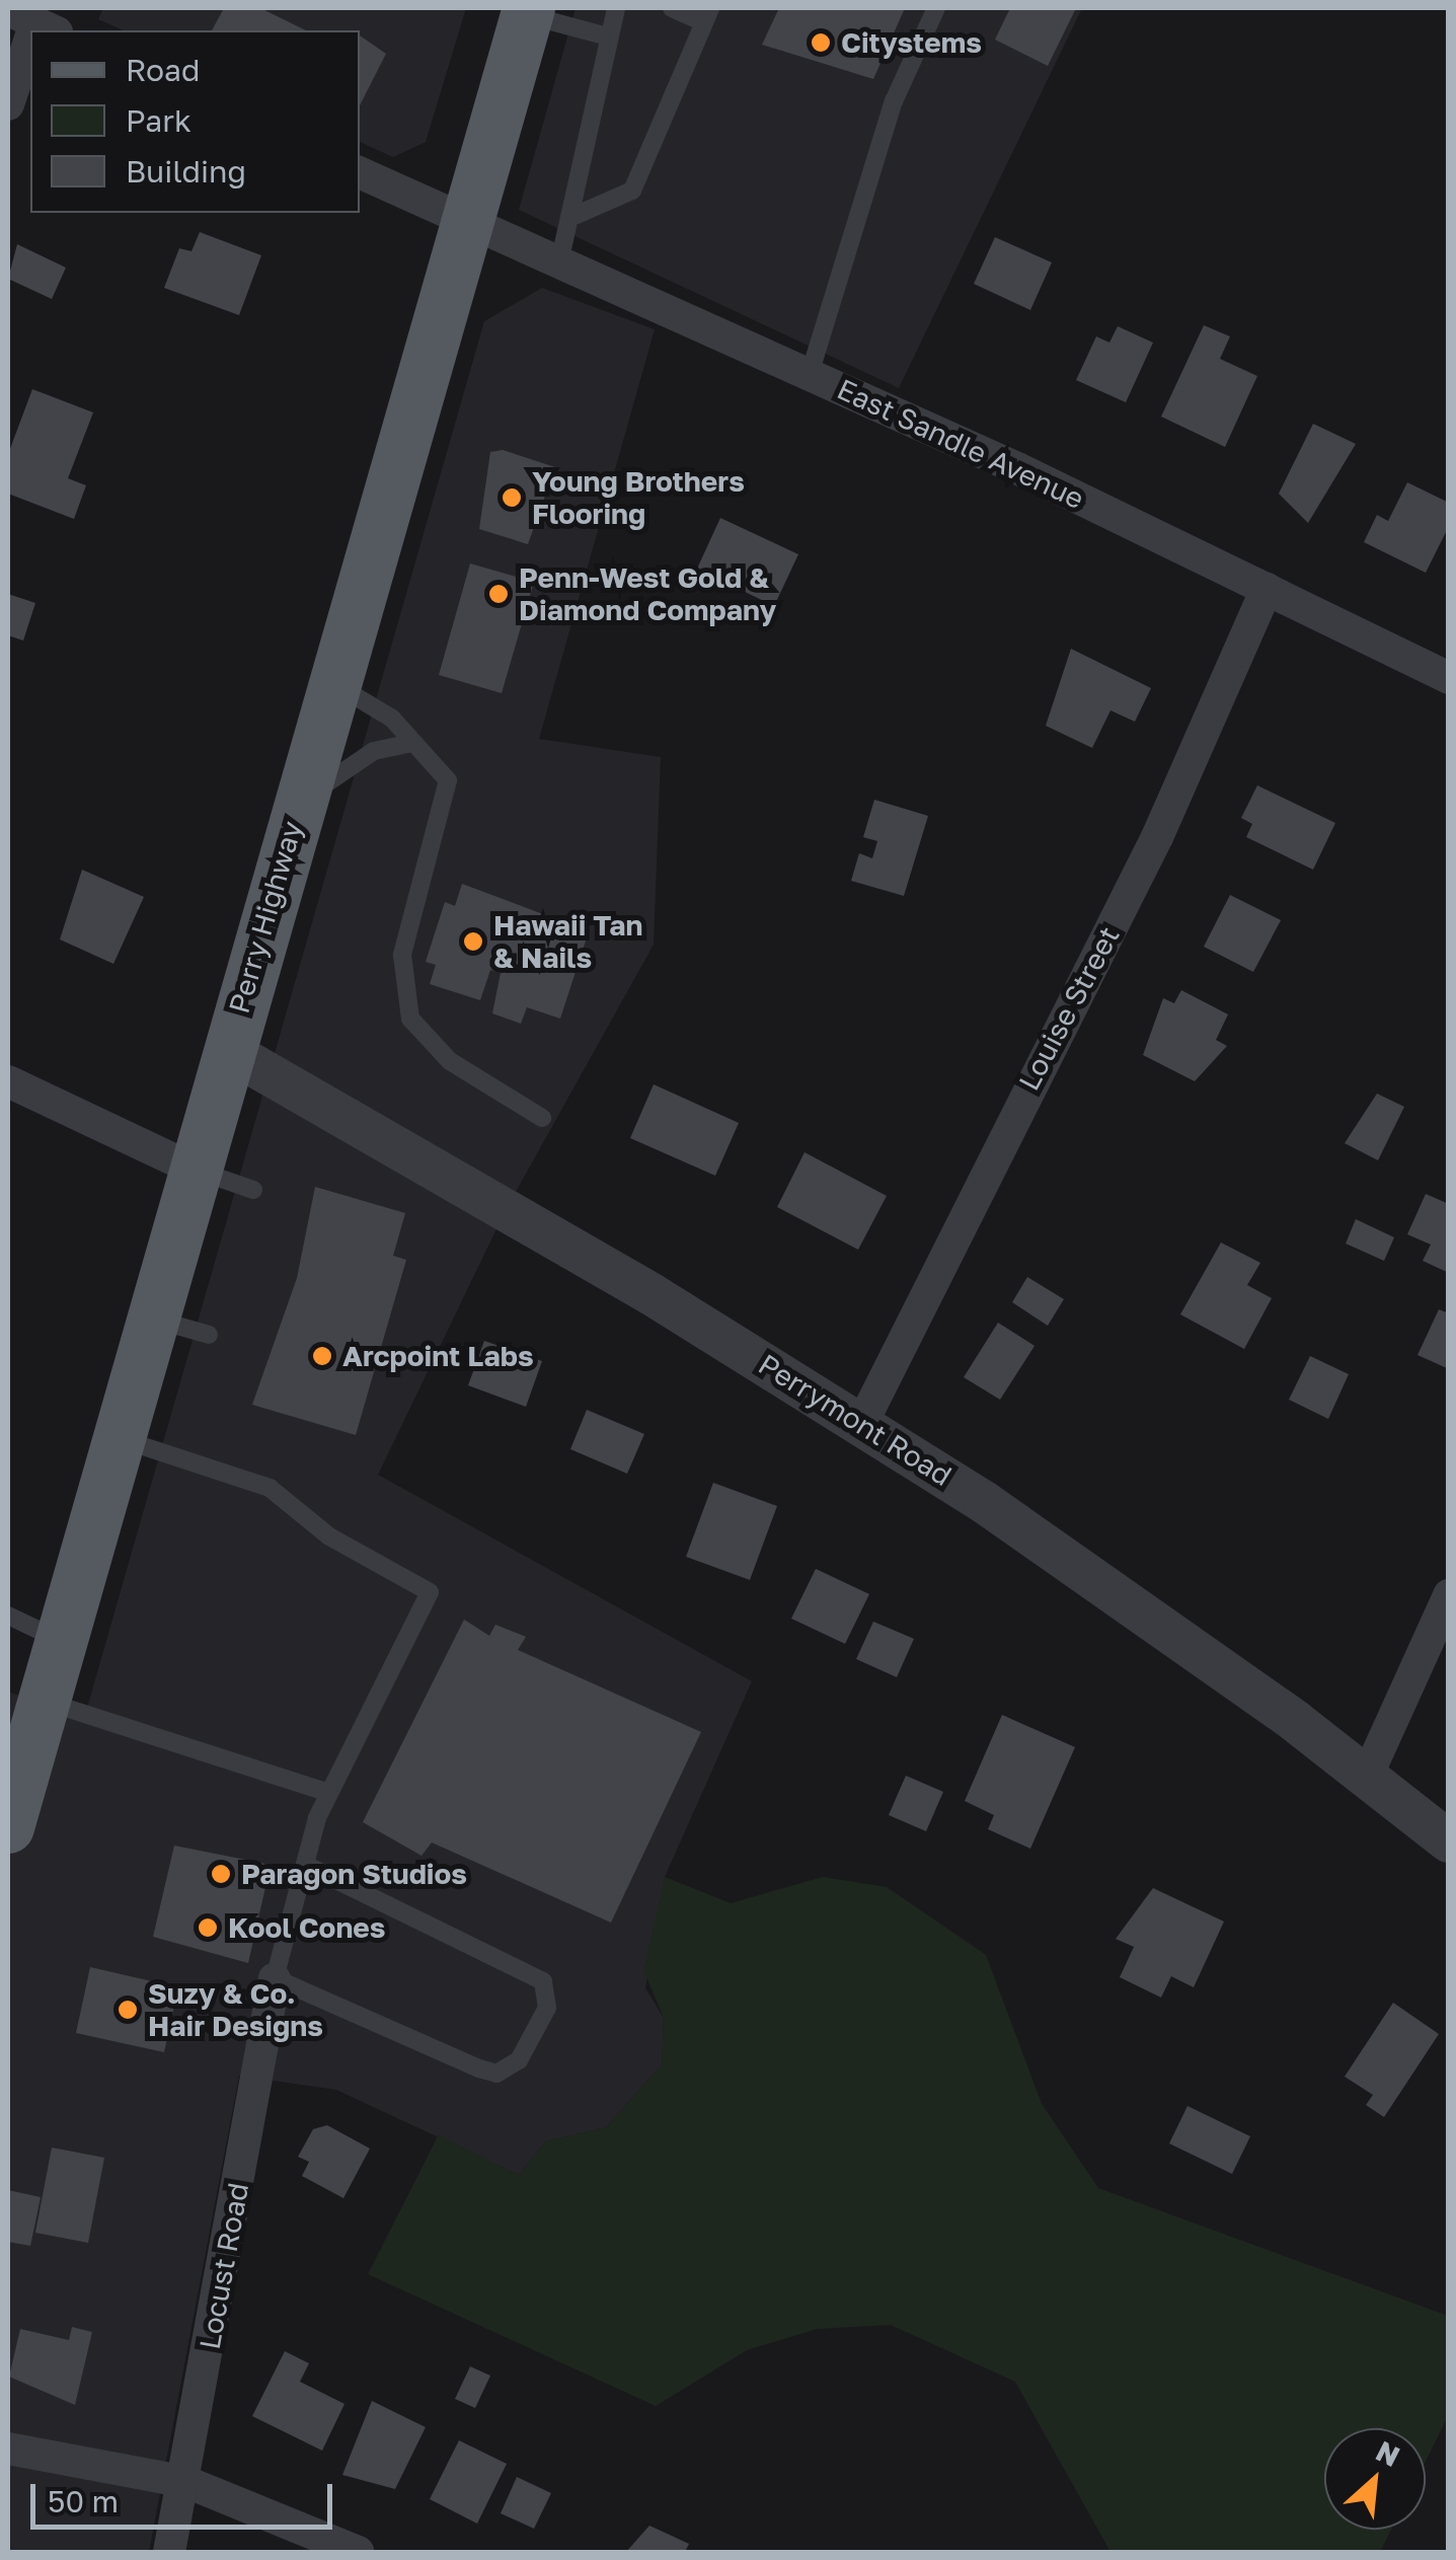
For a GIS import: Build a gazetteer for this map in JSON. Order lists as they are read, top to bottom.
{
  "streets": {
    "main road": ["Perry Highway"],
    "street": [
      "East Sandle Avenue",
      "Louise Street",
      "Perrymont Road",
      "Locust Road"
    ]
  },
  "crossings": [
    ["East Sandle Avenue", "Perry Highway"],
    ["East Sandle Avenue", "Louise Street"],
    ["Perry Highway", "Perrymont Road"],
    ["Louise Street", "Perrymont Road"]
  ],
  "places": [
    "Citystems",
    "Young Brothers Flooring",
    "Penn-West Gold & Diamond Company",
    "Hawaii Tan & Nails",
    "Arcpoint Labs",
    "Paragon Studios",
    "Kool Cones",
    "Suzy & Co. Hair Designs"
  ],
  "legend": ["Road", "Park", "Building"],
  "scale_bar": "50 m",
  "north": "top right"
}
